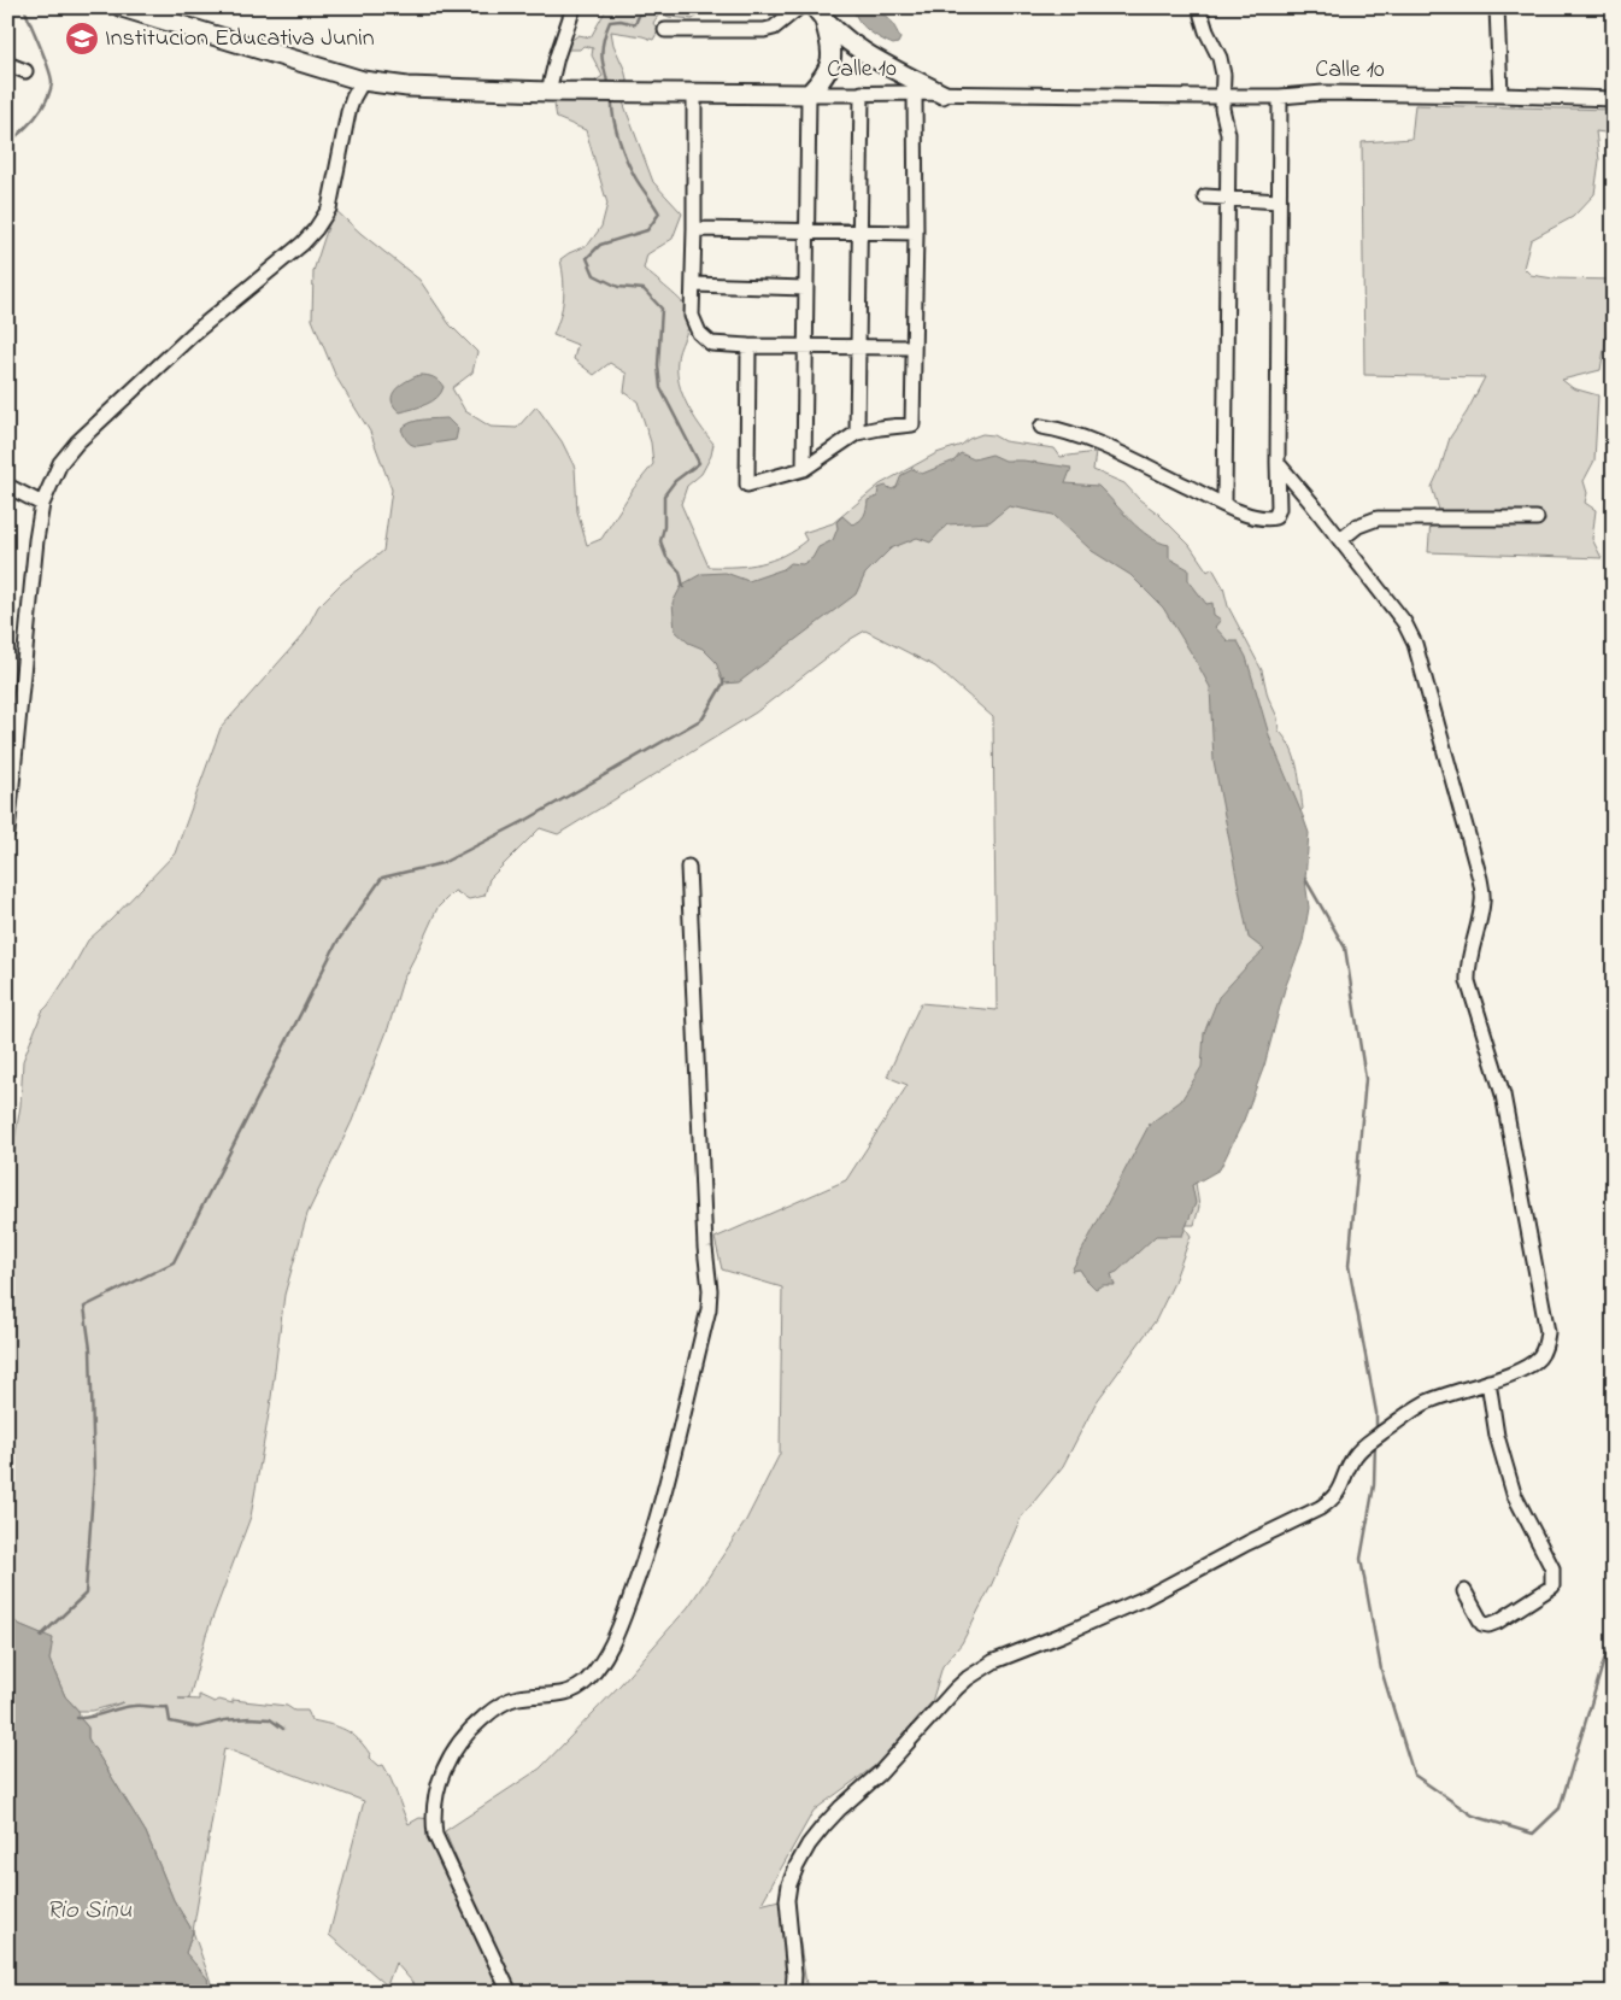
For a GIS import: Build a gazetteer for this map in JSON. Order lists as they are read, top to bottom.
{
  "streets": {
    "main road": ["Calle 10"]
  },
  "water": ["Rio Sinu"],
  "places": {
    "school or university": ["Institucion Educativa Junin"]
  }
}
